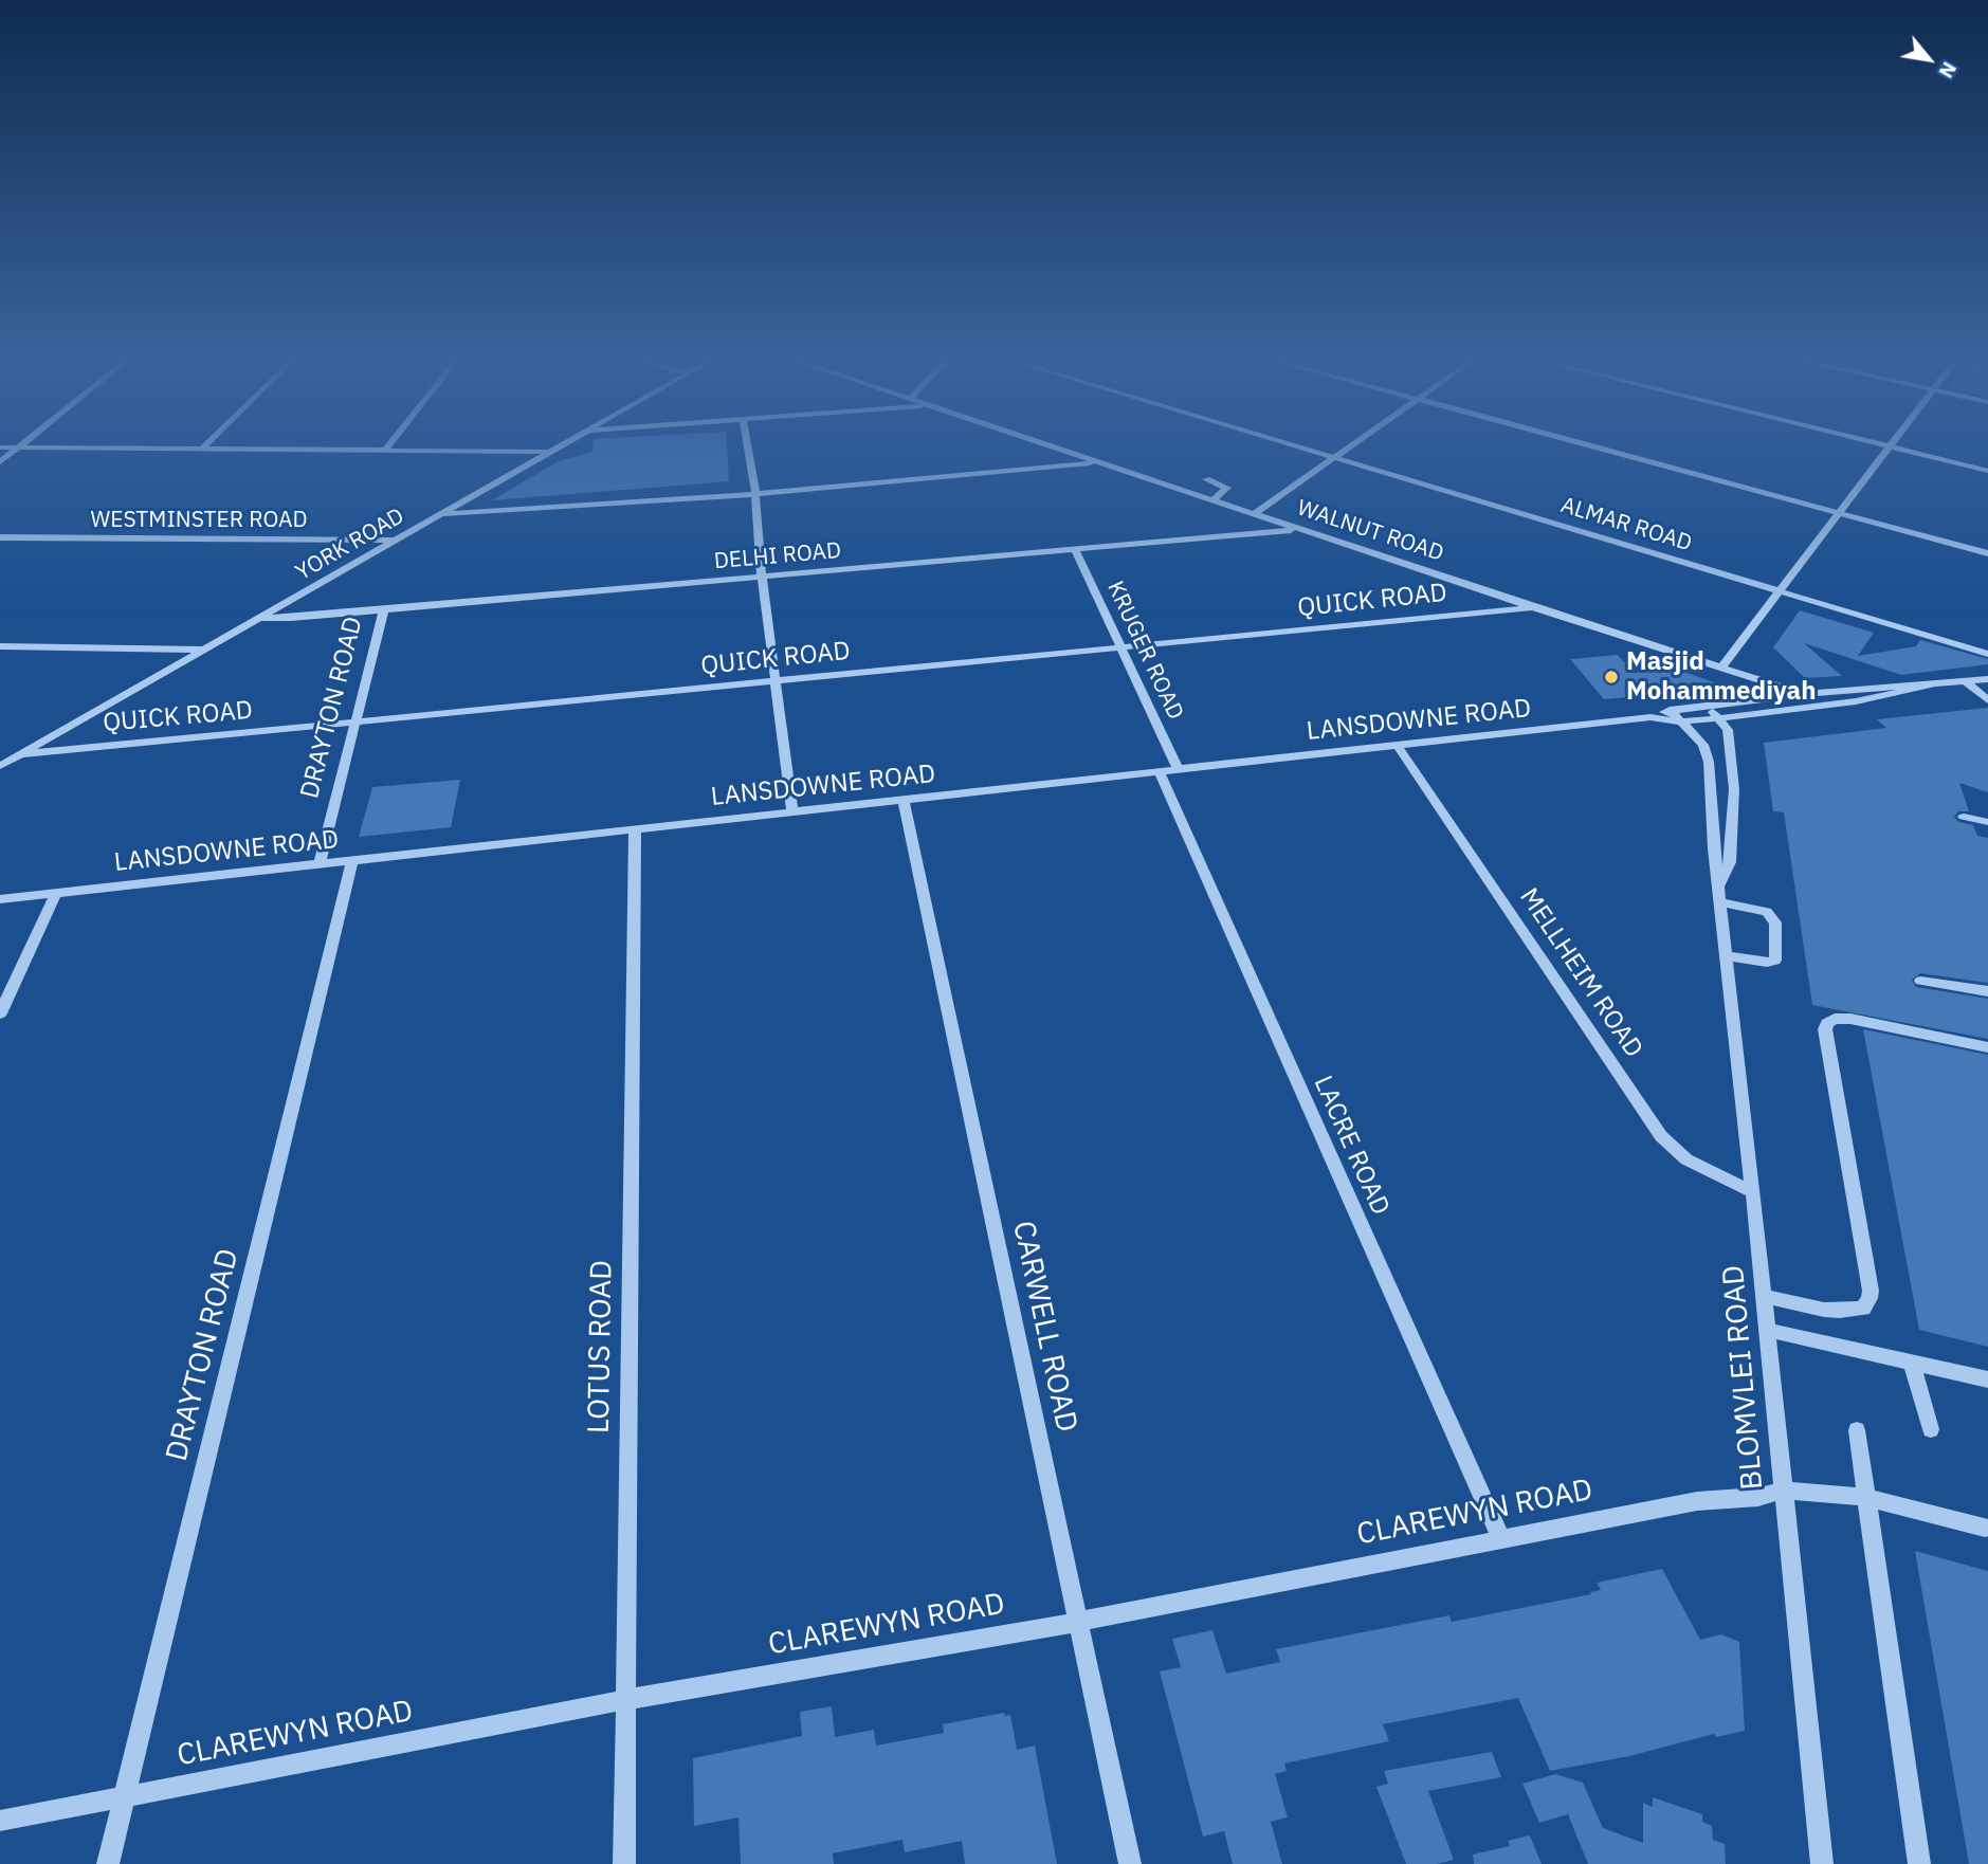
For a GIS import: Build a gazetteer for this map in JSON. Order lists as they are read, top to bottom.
{
  "streets": {
    "street": [
      "WESTMINSTER ROAD",
      "ALMAR ROAD",
      "WALNUT ROAD",
      "YORK ROAD",
      "DELHI ROAD",
      "QUICK ROAD",
      "KRUGER ROAD",
      "DRAYTON ROAD",
      "LANSDOWNE ROAD",
      "MELLHEIM ROAD",
      "LACRE ROAD",
      "CARWELL ROAD",
      "LOTUS ROAD",
      "BLOMVLEI ROAD",
      "CLAREWYN ROAD"
    ]
  },
  "crossings": [
    ["WESTMINSTER ROAD", "YORK ROAD"],
    ["WALNUT ROAD", "DELHI ROAD"],
    ["WALNUT ROAD", "QUICK ROAD"],
    ["WALNUT ROAD", "LANSDOWNE ROAD"],
    ["YORK ROAD", "DELHI ROAD"],
    ["YORK ROAD", "QUICK ROAD"],
    ["DELHI ROAD", "KRUGER ROAD"],
    ["DELHI ROAD", "DRAYTON ROAD"],
    ["QUICK ROAD", "KRUGER ROAD"],
    ["QUICK ROAD", "DRAYTON ROAD"],
    ["KRUGER ROAD", "LANSDOWNE ROAD"],
    ["DRAYTON ROAD", "LANSDOWNE ROAD"],
    ["DRAYTON ROAD", "CLAREWYN ROAD"],
    ["LANSDOWNE ROAD", "MELLHEIM ROAD"],
    ["LANSDOWNE ROAD", "LACRE ROAD"],
    ["LANSDOWNE ROAD", "CARWELL ROAD"],
    ["LANSDOWNE ROAD", "LOTUS ROAD"],
    ["LANSDOWNE ROAD", "BLOMVLEI ROAD"],
    ["MELLHEIM ROAD", "BLOMVLEI ROAD"],
    ["LACRE ROAD", "CLAREWYN ROAD"],
    ["CARWELL ROAD", "CLAREWYN ROAD"],
    ["LOTUS ROAD", "CLAREWYN ROAD"],
    ["BLOMVLEI ROAD", "CLAREWYN ROAD"]
  ],
  "places": ["Masjid Mohammediyah"],
  "north": "bottom right"
}
